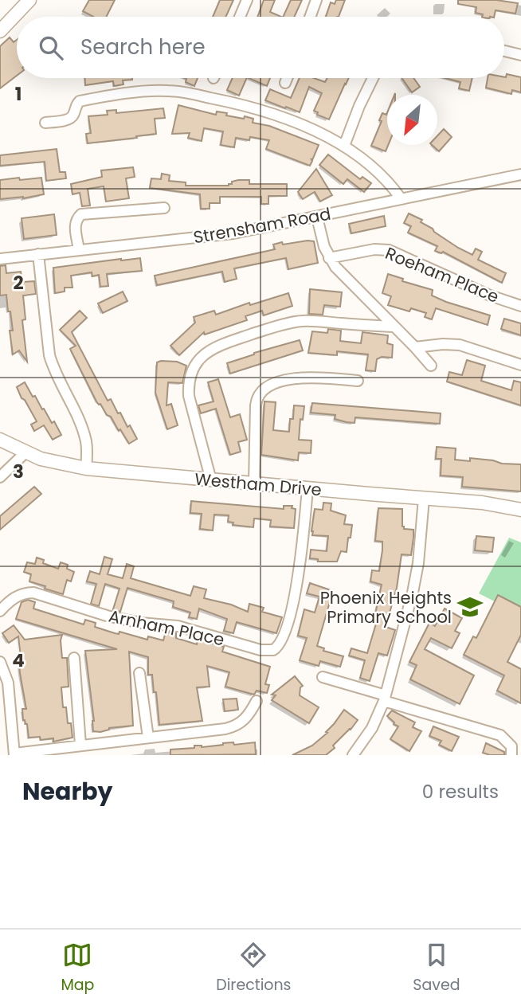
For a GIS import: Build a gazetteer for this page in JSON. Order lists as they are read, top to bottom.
{
  "streets": {
    "street": [
      "Strensham Road",
      "Roeham Place",
      "Westham Drive",
      "Arnham Place"
    ]
  },
  "crossings": [
    ["Westham Drive", "Arnham Place"]
  ],
  "places": {
    "school or university": ["Phoenix Heights Primary School"]
  },
  "north": "bottom left",
  "page": {
    "search": "Search here",
    "heading": ["Nearby", "0 results"],
    "nav": ["Map", "Directions", "Saved"]
  },
  "grid": {
    "rows": [
      "1",
      "2",
      "3",
      "4"
    ]
  }
}
